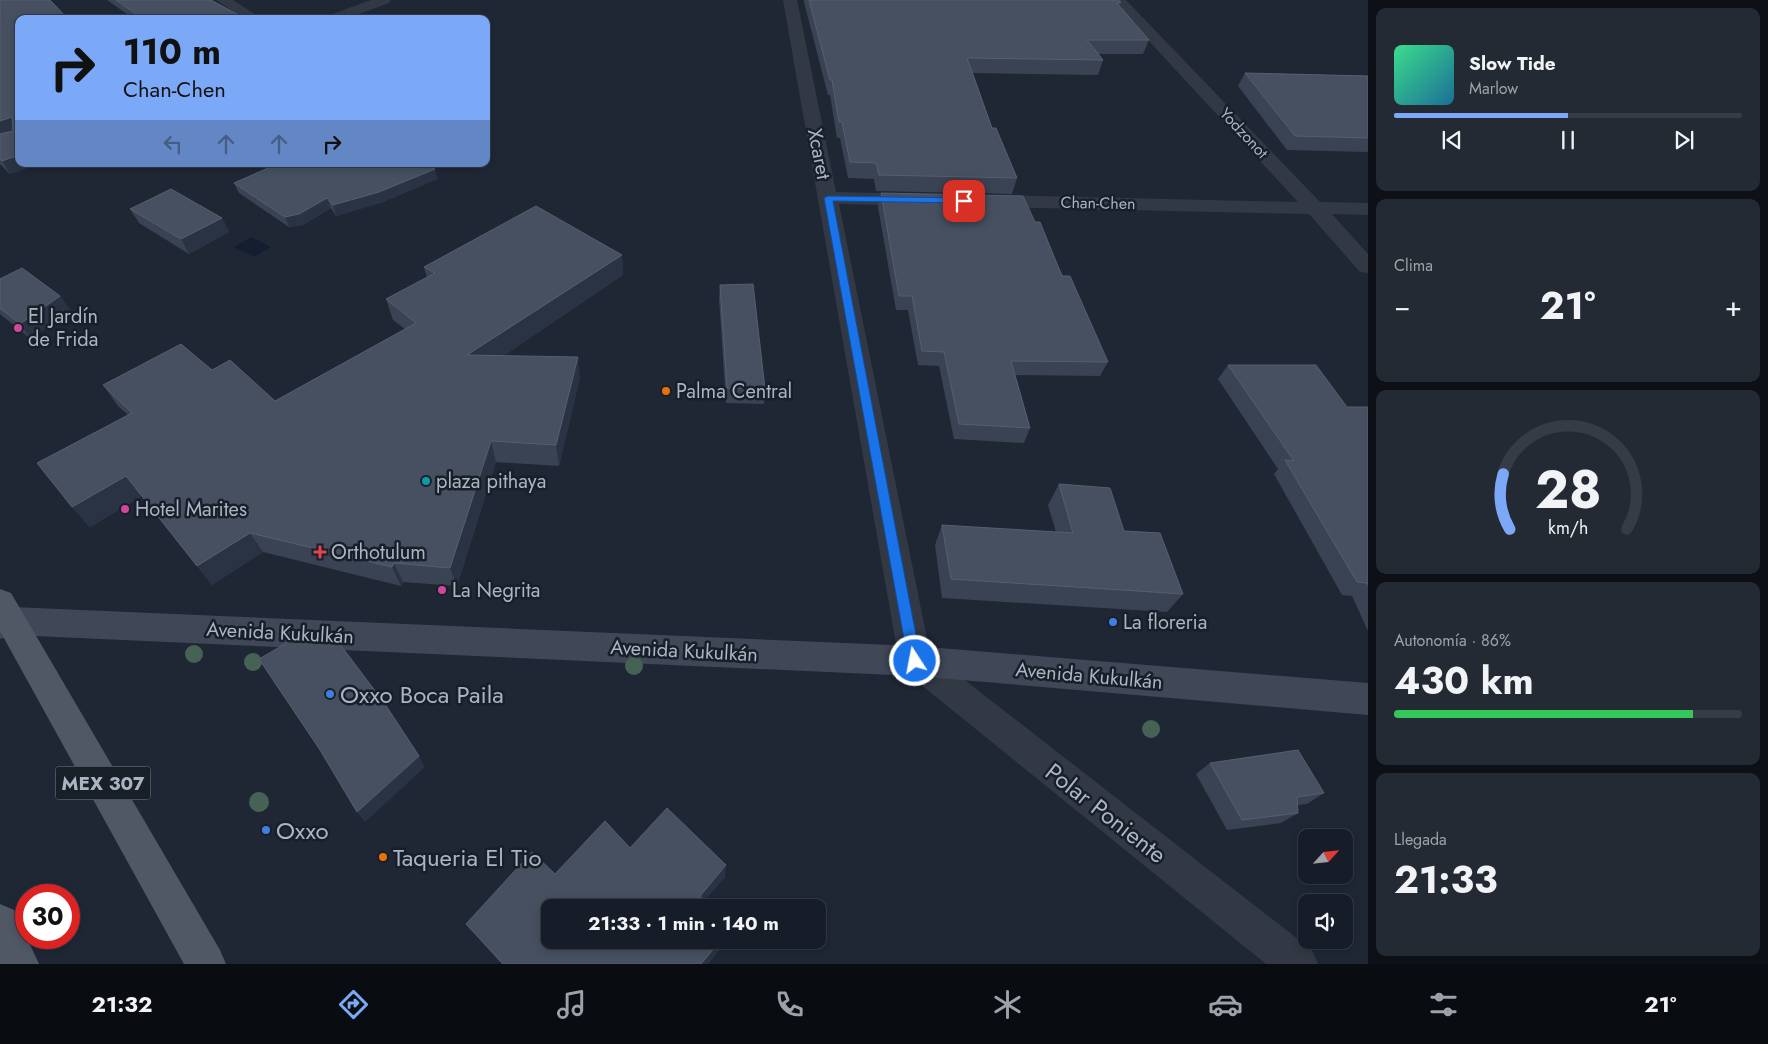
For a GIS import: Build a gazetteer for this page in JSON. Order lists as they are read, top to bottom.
{
  "streets": {
    "main road": ["MEX 307"],
    "street": [
      "Yodzonot",
      "Xcaret",
      "Chan-Chen",
      "Avenida Kukulkán",
      "Polar Poniente"
    ]
  },
  "crossings": [
    ["Yodzonot", "Chan-Chen"],
    ["Xcaret", "Avenida Kukulkán"],
    ["Xcaret", "Polar Poniente"],
    ["Avenida Kukulkán", "MEX 307"],
    ["Avenida Kukulkán", "Polar Poniente"]
  ],
  "places": {
    "other": [
      "El Jardín de Frida",
      "Palma Central",
      "plaza pithaya",
      "Hotel Marites",
      "La Negrita",
      "La floreria",
      "Oxxo Boca Paila",
      "Oxxo",
      "Taqueria El Tio"
    ],
    "health": ["Orthotulum"]
  },
  "north": "top right",
  "page": {
    "turn": ["110 m", "Chan-Chen"],
    "song": ["Slow Tide", "Marlow"],
    "tile": [
      "Clima",
      ["Autonomía · 86%", "430 km"],
      ["Llegada", "21:33"]
    ],
    "heat": ["−", "21°", "+"],
    "limit": "30",
    "trip": "21:33 · 1 min · 140 m",
    "tabs": ["21:32", "21°"],
    "gauge": ["28", "km/h"]
  }
}
